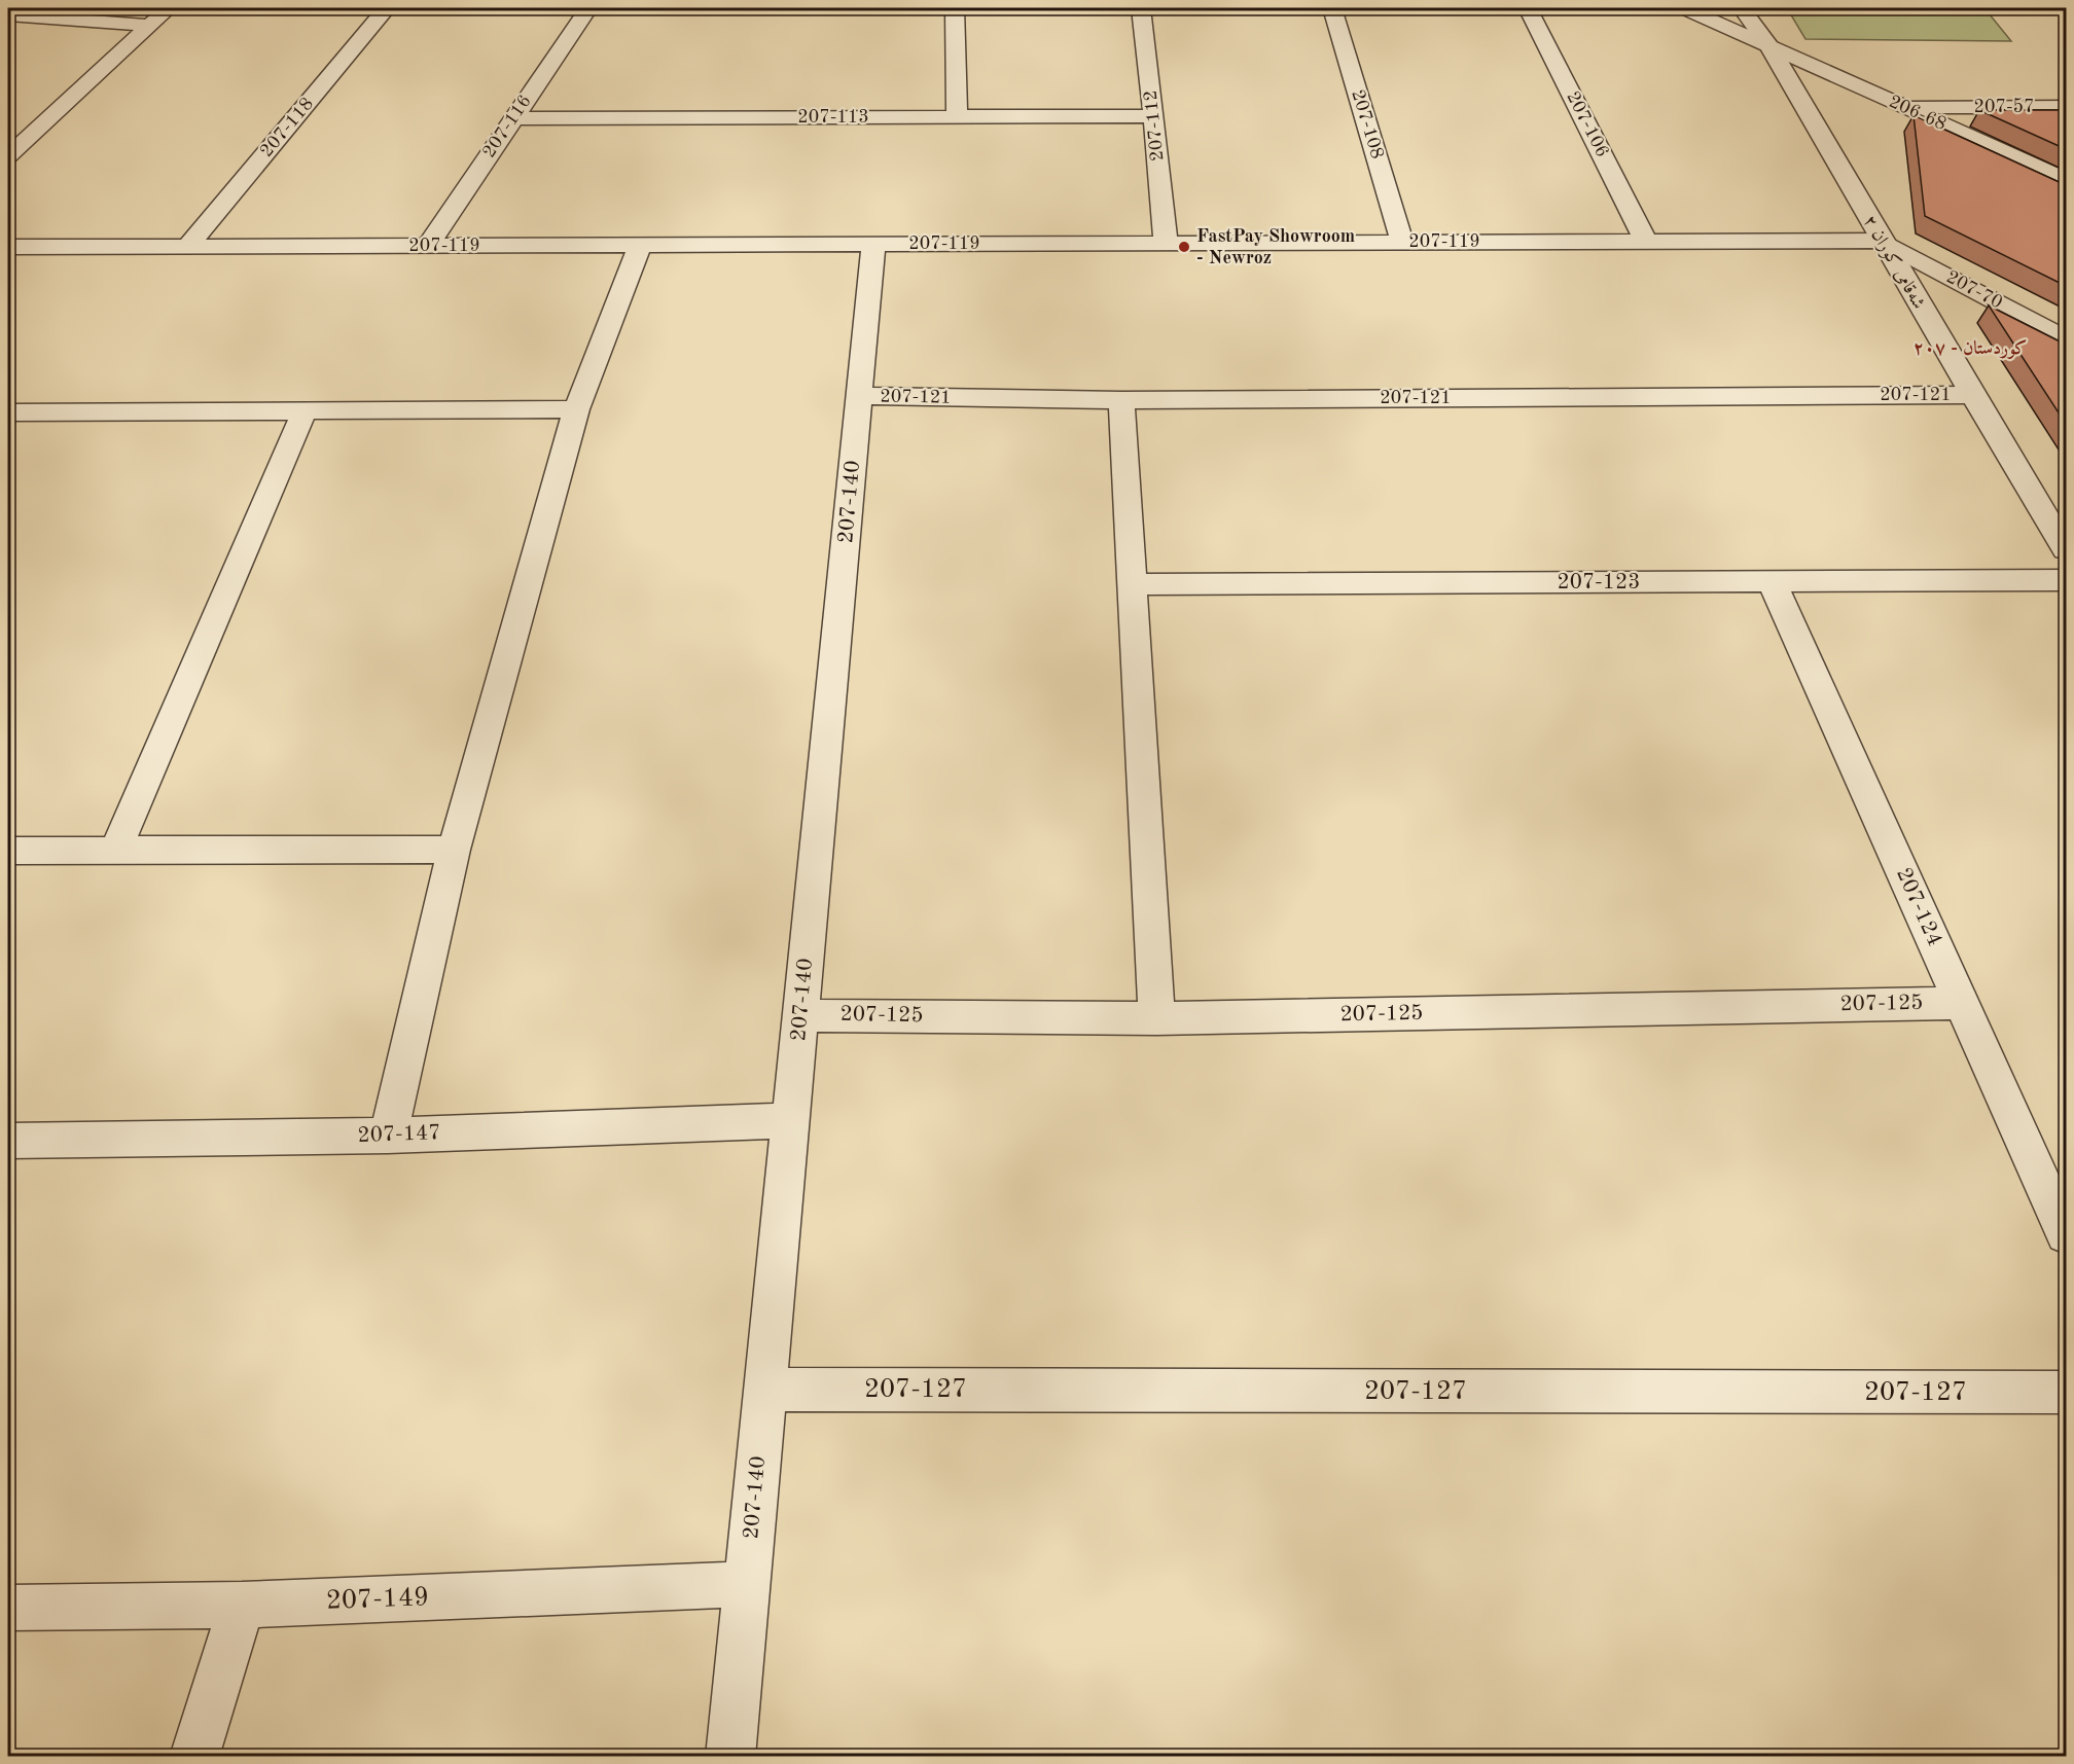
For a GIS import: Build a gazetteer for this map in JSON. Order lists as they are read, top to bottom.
{
  "streets": {
    "street": [
      "207-57",
      "206-68",
      "207-113",
      "207-108",
      "207-106",
      "207-112",
      "207-116",
      "207-118",
      "207-119",
      "شەقامی کوران ٢",
      "207-70",
      "207-121",
      "207-140",
      "207-123",
      "207-124",
      "207-125",
      "207-147",
      "207-127",
      "207-149"
    ]
  },
  "crossings": [
    ["207-57", "206-68"],
    ["206-68", "شەقامی کوران ٢"],
    ["207-113", "207-112"],
    ["207-113", "207-116"],
    ["207-108", "207-119"],
    ["207-106", "207-119"],
    ["207-112", "207-119"],
    ["207-116", "207-119"],
    ["207-118", "207-119"],
    ["207-119", "شەقامی کوران ٢"],
    ["207-119", "207-70"],
    ["207-119", "207-140"],
    ["شەقامی کوران ٢", "207-70"],
    ["شەقامی کوران ٢", "207-121"],
    ["207-121", "207-140"],
    ["207-140", "207-125"],
    ["207-140", "207-147"],
    ["207-140", "207-127"],
    ["207-140", "207-149"],
    ["207-123", "207-124"],
    ["207-124", "207-125"]
  ],
  "districts": ["کوردستان - ٢٠٧"],
  "places": ["FastPay Showroom - Newroz"]
}
